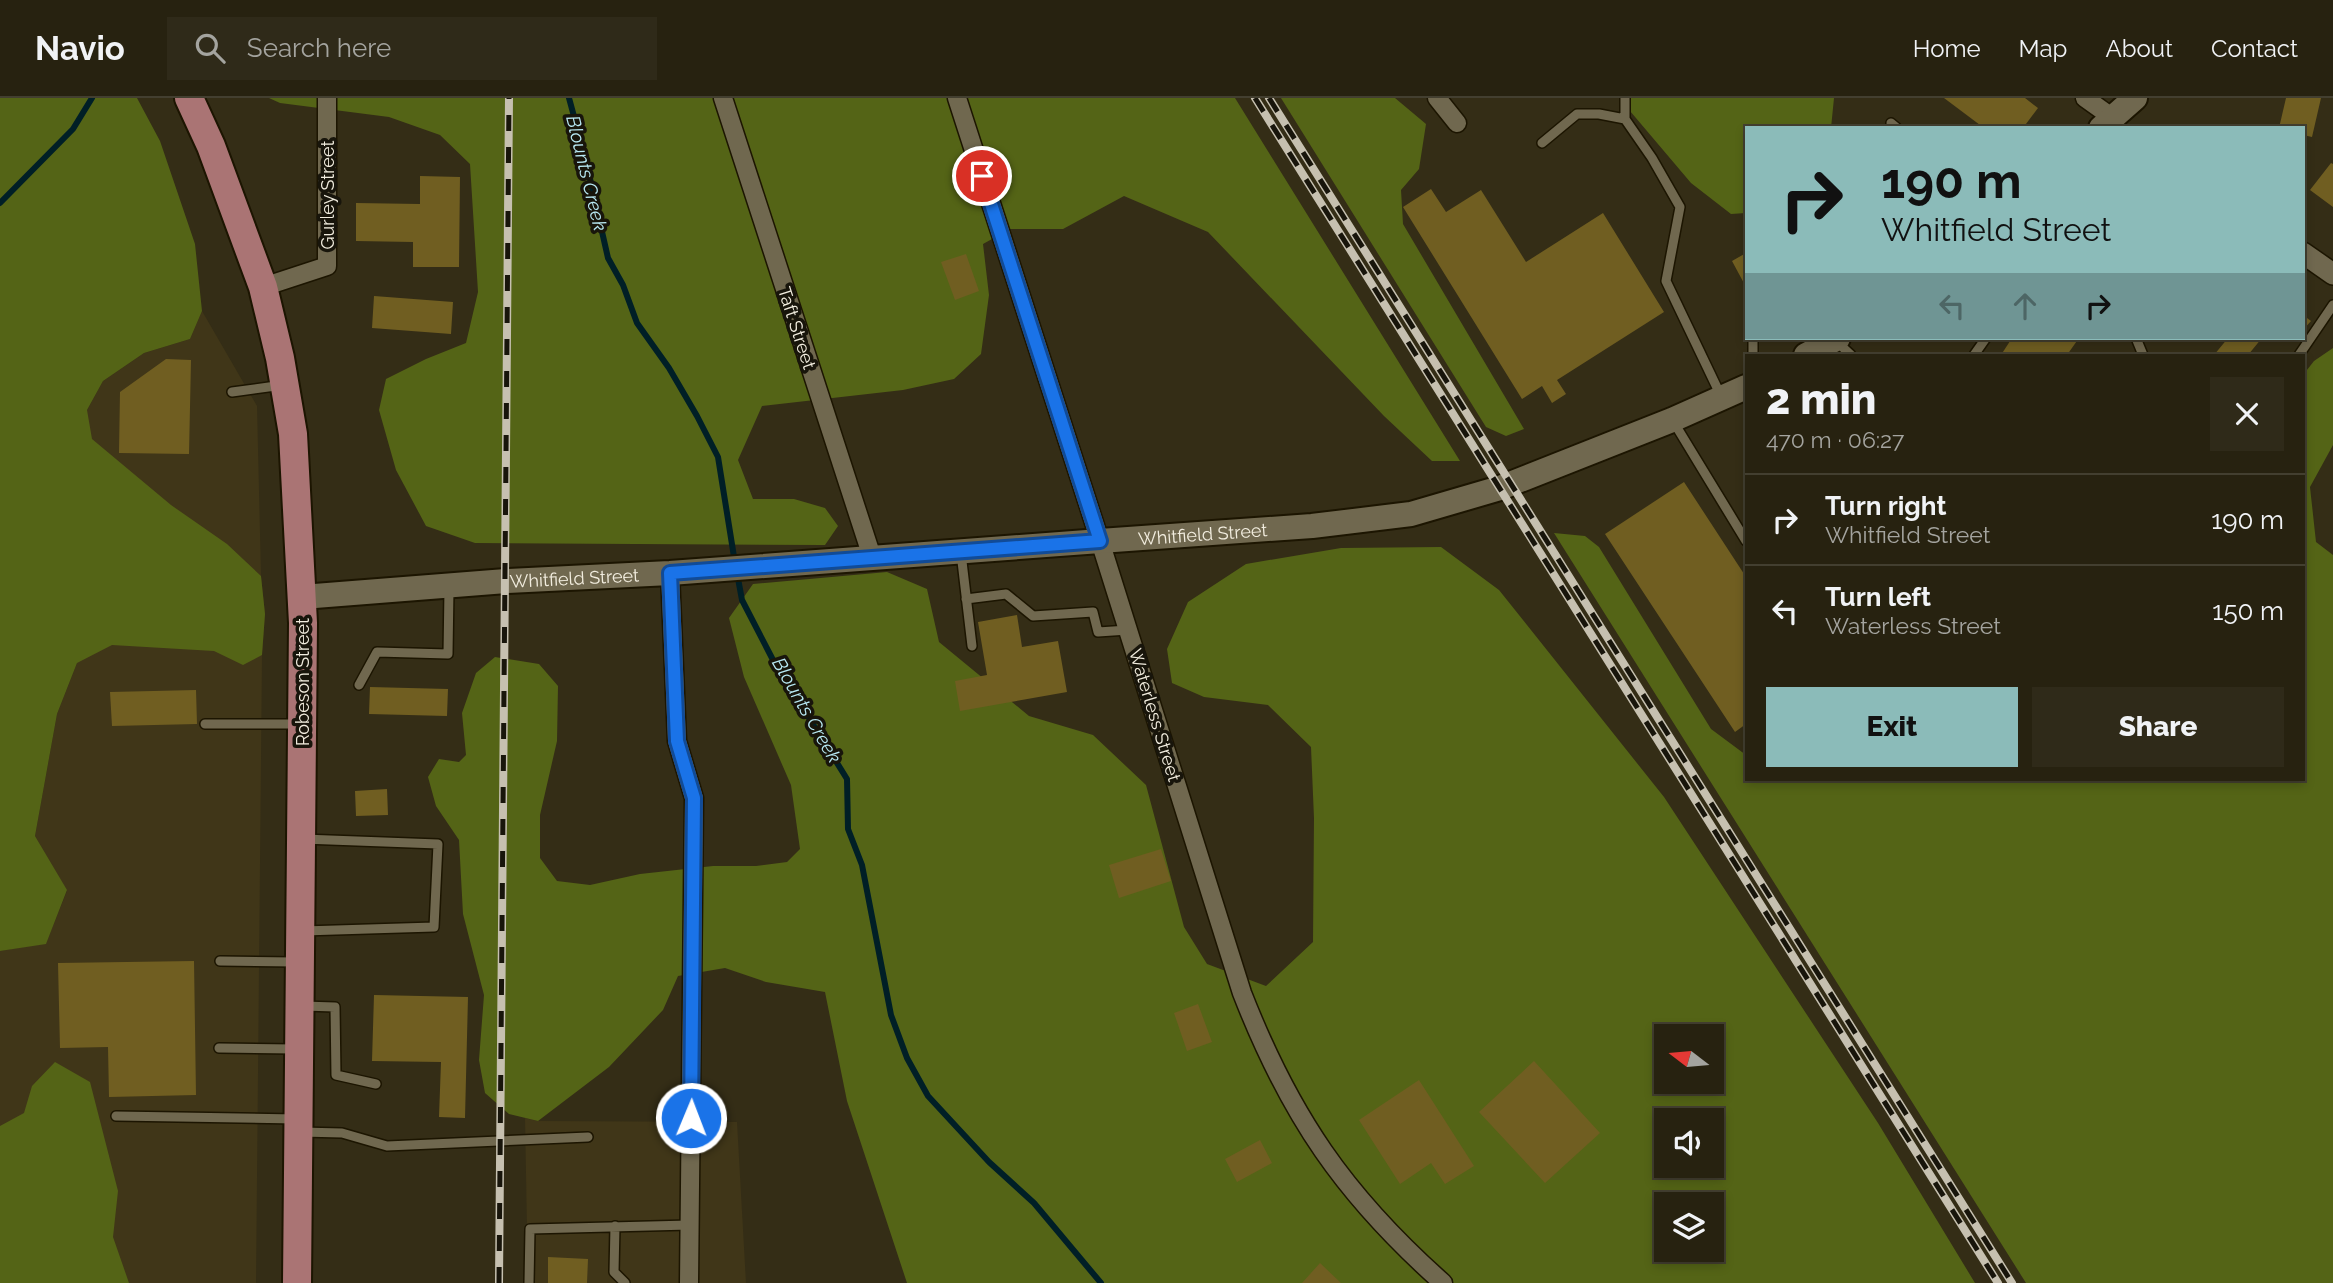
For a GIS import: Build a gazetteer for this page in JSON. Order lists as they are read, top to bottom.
{
  "streets": {
    "main road": ["Whitfield Street", "Robeson Street"],
    "street": ["Gurley Street", "Taft Street", "Waterless Street"]
  },
  "crossings": [
    ["Gurley Street", "Robeson Street"],
    ["Taft Street", "Whitfield Street"],
    ["Whitfield Street", "Robeson Street"],
    ["Whitfield Street", "Waterless Street"]
  ],
  "water": ["Blounts Creek"],
  "north": "left",
  "page": {
    "header": "Navio",
    "search": "Search here",
    "nav": [
      "Home",
      "Map",
      "About",
      "Contact"
    ],
    "turn": ["190 m", "Whitfield Street"],
    "heading": ["2 min", "470 m · 06:27"],
    "list": [
      {
        "name": "Turn right",
        "note": "Whitfield Street",
        "value": "190 m"
      },
      {
        "name": "Turn left",
        "note": "Waterless Street",
        "value": "150 m"
      }
    ],
    "buttons": ["Exit", "Share"]
  }
}
